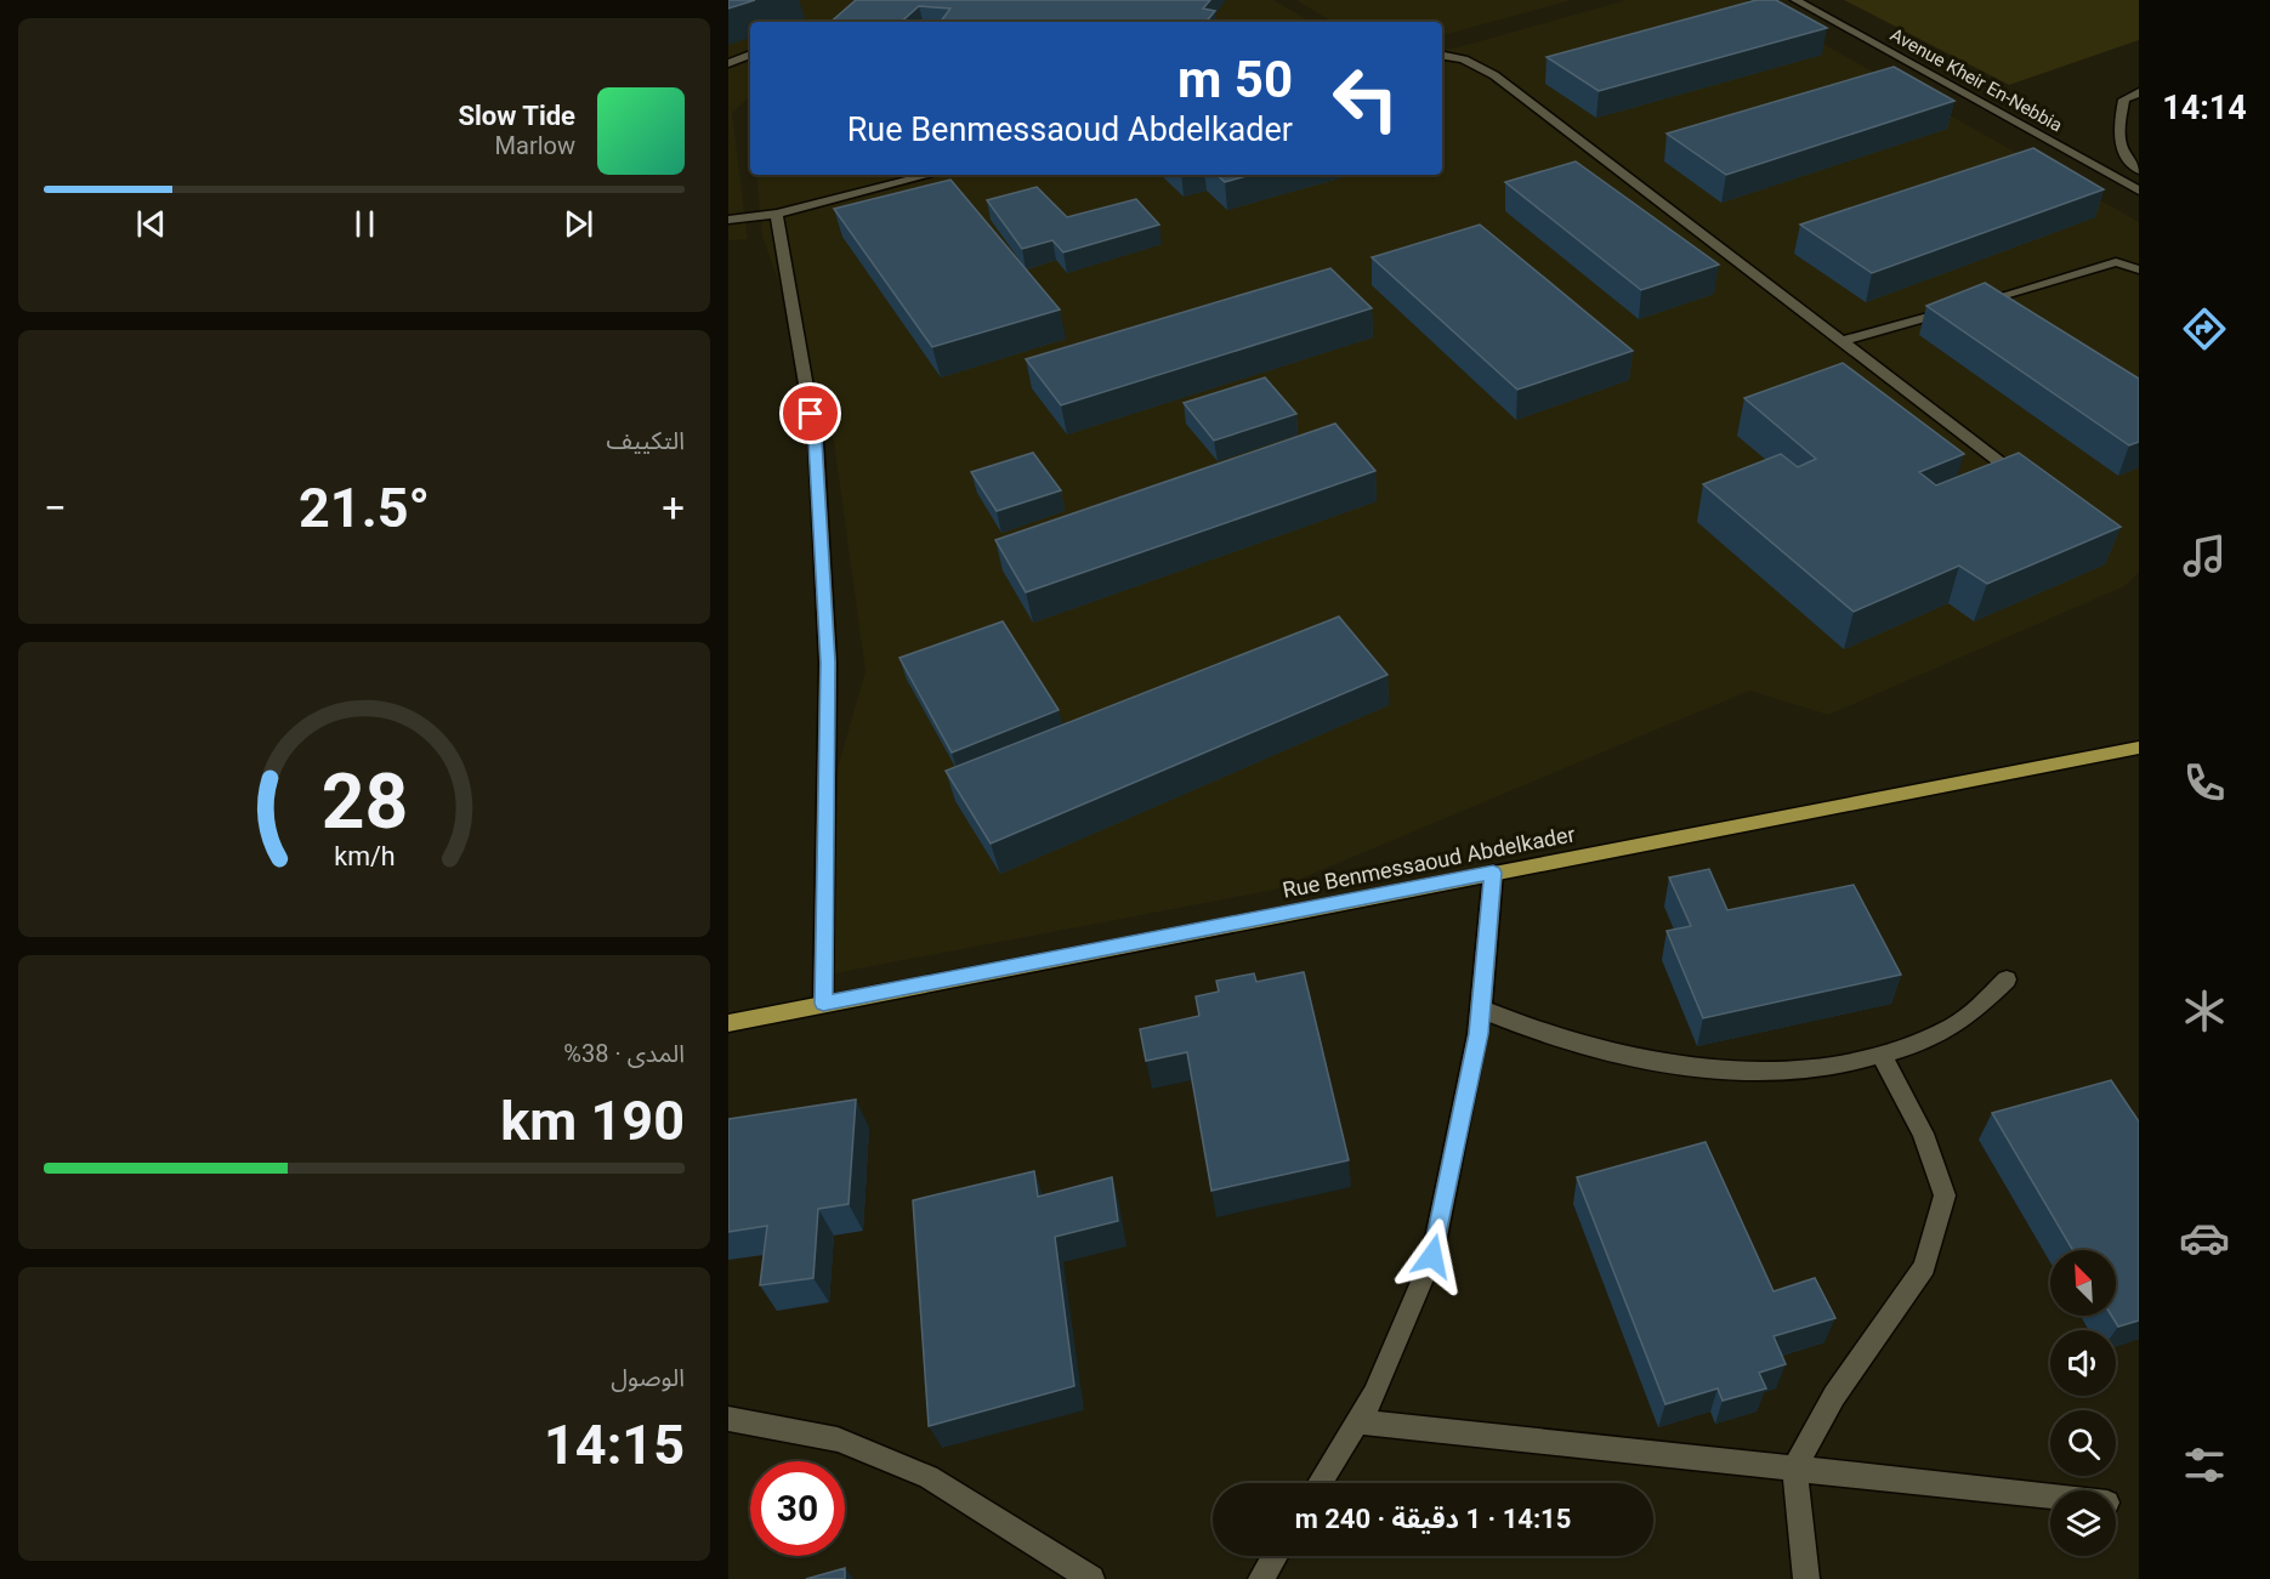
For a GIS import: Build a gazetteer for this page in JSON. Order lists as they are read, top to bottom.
{
  "streets": {
    "main road": ["Rue Benmessaoud Abdelkader"],
    "street": ["Avenue Kheir En-Nebbia"]
  },
  "north": "top left",
  "page": {
    "tabs": "14:14",
    "turn": ["50 m", "Rue Benmessaoud Abdelkader"],
    "song": ["Slow Tide", "Marlow"],
    "tile": [
      "التكييف",
      ["المدى · 38%", "190 km"],
      ["الوصول", "14:15"]
    ],
    "heat": ["−", "21.5°", "+"],
    "limit": "30",
    "trip": "14:15 · 1 دقيقة · 240 m",
    "gauge": ["28", "km/h"]
  }
}
